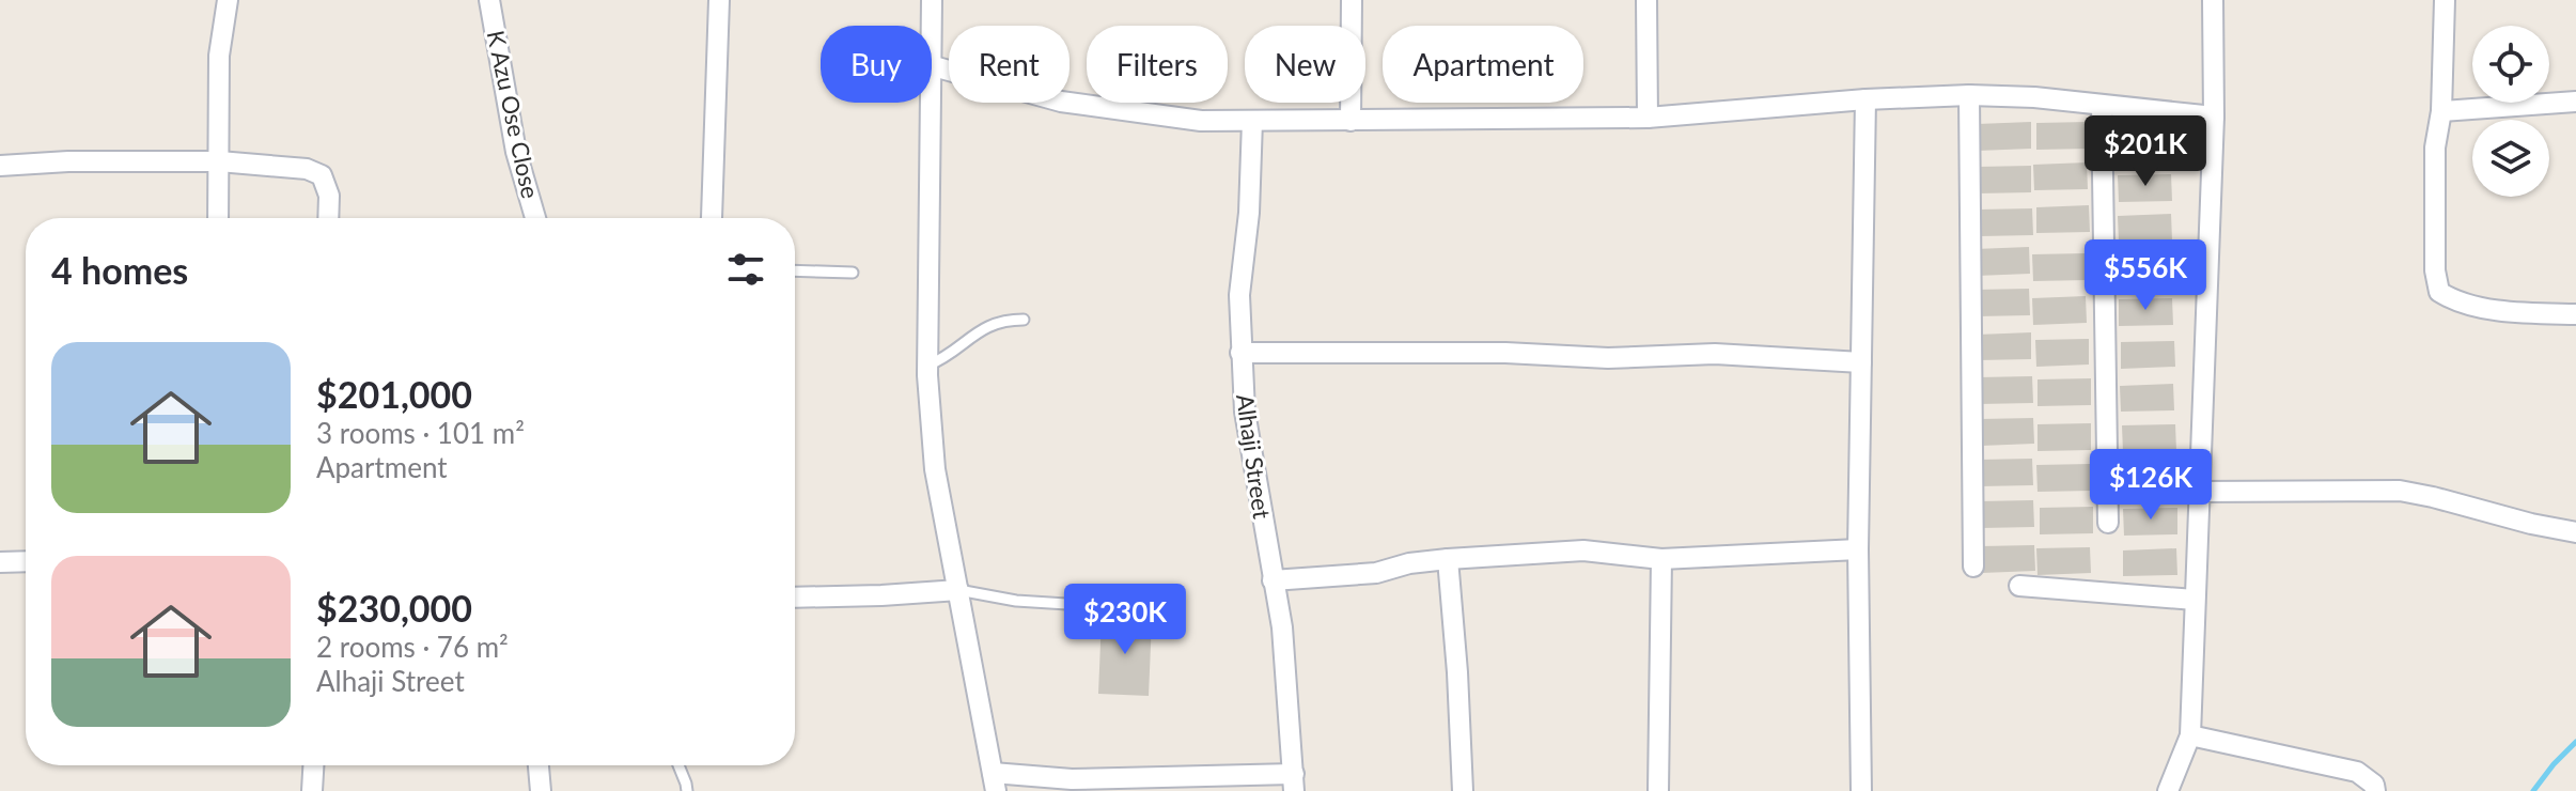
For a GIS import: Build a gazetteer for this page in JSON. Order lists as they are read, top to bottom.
{
  "streets": {
    "street": ["K Azu Ose Close", "Alhaji Street"]
  },
  "page": {
    "chip": [
      "Buy",
      "Rent",
      "Filters",
      "New",
      "Apartment"
    ],
    "price": [
      "$201K",
      "$556K",
      "$126K",
      "$230K"
    ],
    "heading": "4 homes",
    "list": [
      {
        "name": "$201,000",
        "note": "3 rooms · 101 m² · Apartment"
      },
      {
        "name": "$230,000",
        "note": "2 rooms · 76 m² · Alhaji Street"
      }
    ]
  }
}
